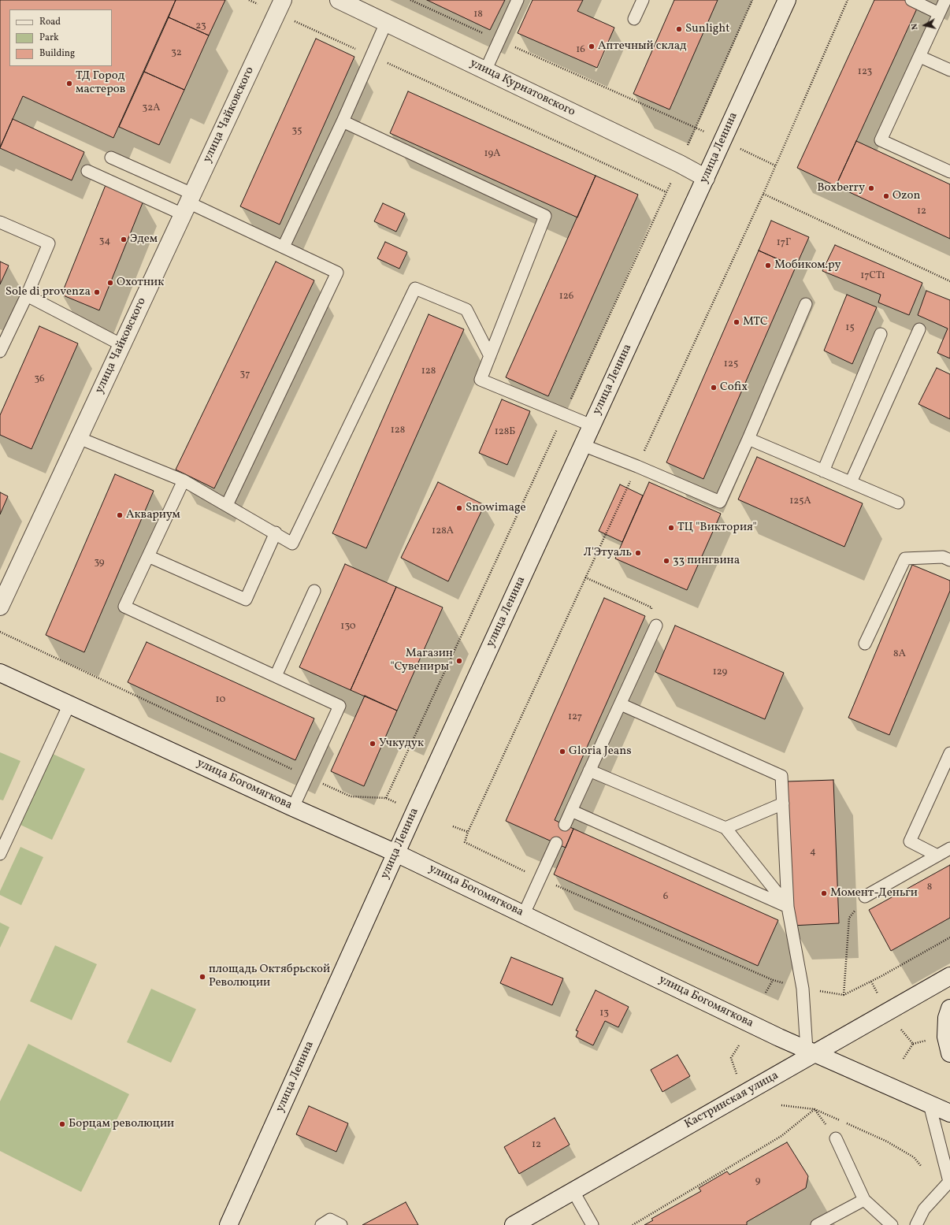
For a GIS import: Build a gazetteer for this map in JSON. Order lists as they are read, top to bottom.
{
  "streets": {
    "main road": [
      "улица Курнатовского",
      "улица Чайковского",
      "улица Ленина",
      "улица Богомягкова",
      "Кастринская улица"
    ]
  },
  "crossings": [
    ["улица Курнатовского", "улица Ленина"],
    ["улица Ленина", "улица Богомягкова"],
    ["улица Богомягкова", "Кастринская улица"]
  ],
  "places": [
    "Sunlight",
    "Аптечный склад",
    "ТД Город мастеров",
    "Boxberry",
    "Ozon",
    "Эдем",
    "Мобиком.ру",
    "Охотник",
    "Sole di provenza",
    "МТС",
    "Cofix",
    "Snowimage",
    "Аквариум",
    "ТЦ \"Виктория\"",
    "Л'Этуаль",
    "33 пингвина",
    "Магазин \"Сувениры\"",
    "Учкудук",
    "Gloria Jeans",
    "Момент-Деньги",
    "площадь Октябрьской Революции",
    "Борцам революции"
  ],
  "house_numbers": [
    "18",
    "23",
    "16",
    "32",
    "123",
    "32А",
    "35",
    "19А",
    "12",
    "34",
    "17Г",
    "17СТ1",
    "126",
    "15",
    "125",
    "128",
    "37",
    "36",
    "128",
    "128Б",
    "125А",
    "128А",
    "39",
    "130",
    "8А",
    "129",
    "10",
    "127",
    "4",
    "8",
    "6",
    "13",
    "12",
    "9"
  ],
  "legend": ["Road", "Park", "Building"],
  "north": "left"
}
